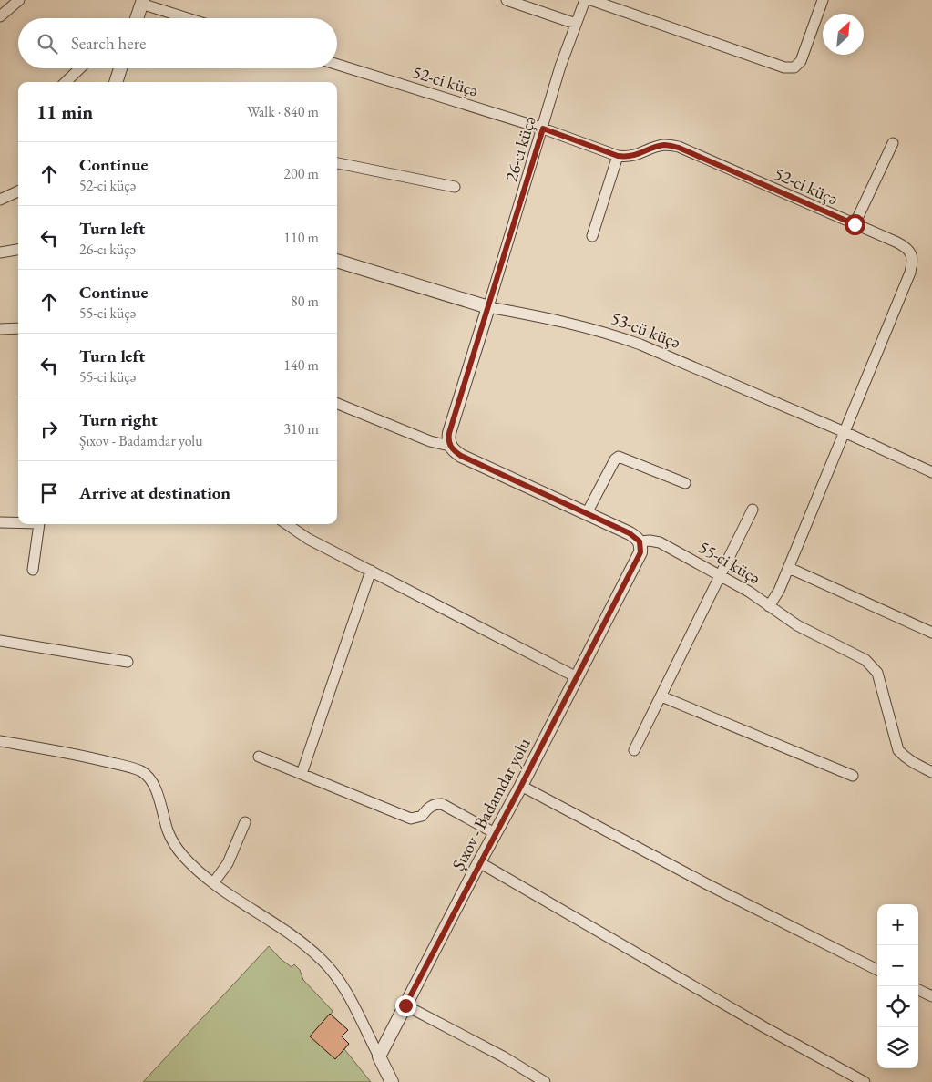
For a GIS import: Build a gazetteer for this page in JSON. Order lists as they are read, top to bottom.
{
  "streets": {
    "street": [
      "52-ci küçə",
      "26-cı küçə",
      "53-cü küçə",
      "55-ci küçə",
      "Şıxov - Badamdar yolu"
    ]
  },
  "crossings": [
    ["52-ci küçə", "26-cı küçə"],
    ["52-ci küçə", "53-cü küçə"],
    ["52-ci küçə", "55-ci küçə"],
    ["26-cı küçə", "53-cü küçə"],
    ["55-ci küçə", "Şıxov - Badamdar yolu"]
  ],
  "north": "top right",
  "page": {
    "search": "Search here",
    "heading": ["11 min", "Walk · 840 m"],
    "list": [
      ["Continue", "52-ci küçə", "200 m"],
      ["Turn left", "26-cı küçə", "110 m"],
      ["Continue", "55-ci küçə", "80 m"],
      ["Turn left", "55-ci küçə", "140 m"],
      ["Turn right", "Şıxov - Badamdar yolu", "310 m"],
      "Arrive at destination"
    ],
    "map_buttons": ["+", "−"]
  }
}
